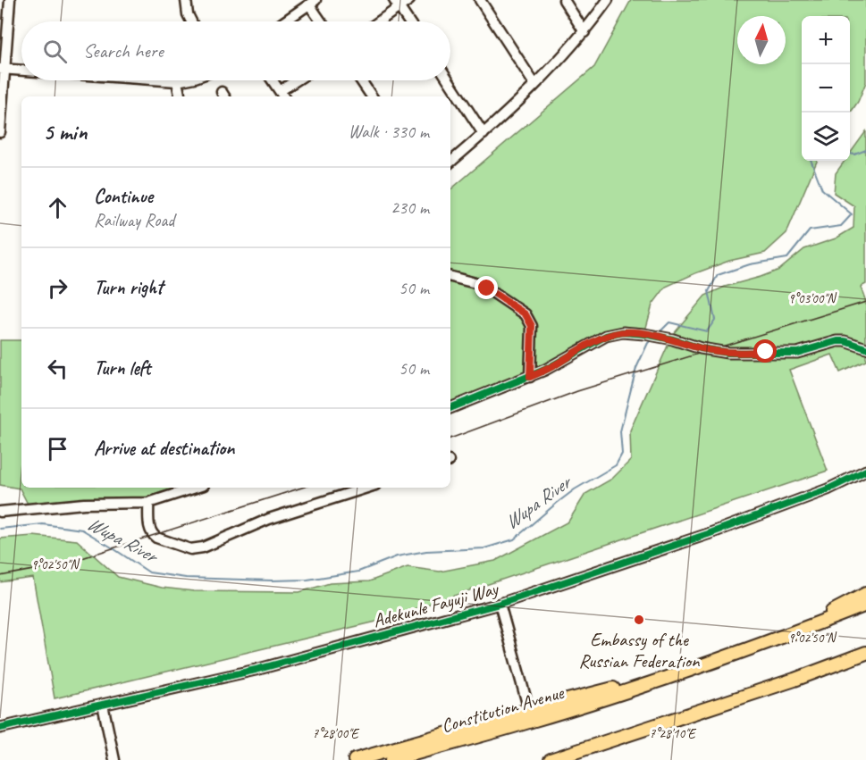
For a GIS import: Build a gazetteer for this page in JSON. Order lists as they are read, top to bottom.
{
  "streets": {
    "main road": ["Constitution Avenue"],
    "street": ["Adekunle Fayuji Way"]
  },
  "water": ["Wupa River"],
  "places": ["Embassy of the Russian Federation"],
  "north": "top",
  "page": {
    "map_buttons": ["+", "−"],
    "search": "Search here",
    "heading": ["5 min", "Walk · 330 m"],
    "list": [
      ["Continue", "Railway Road", "230 m"],
      ["Turn right", "50 m"],
      ["Turn left", "50 m"],
      "Arrive at destination"
    ]
  },
  "coordinates": [
    "9°03'00\"N",
    "9°02'50\"N",
    "7°28'00\"E",
    "7°28'10\"E"
  ]
}
